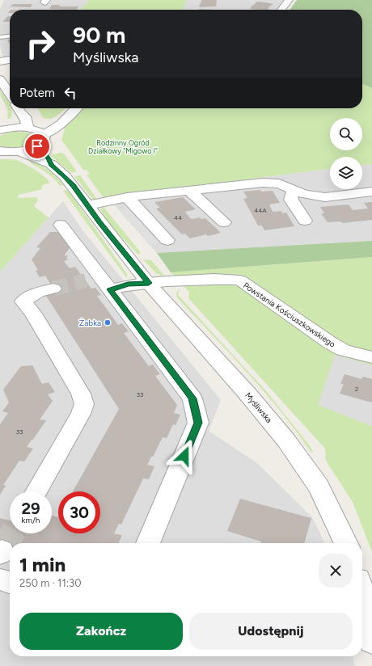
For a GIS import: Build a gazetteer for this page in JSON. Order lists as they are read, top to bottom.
{
  "streets": {
    "street": ["Powstania Kościuszkowskiego", "Myśliwska"]
  },
  "crossings": [
    ["Powstania Kościuszkowskiego", "Myśliwska"]
  ],
  "parks": ["Rodzinny Ogród Działkowy \"Migowo I\""],
  "places": ["Żabka"],
  "house_numbers": [
    "44A",
    "44",
    "2",
    "33",
    "33"
  ],
  "page": {
    "turn": ["90 m", "Myśliwska"],
    "then": "Potem",
    "speed": "29 km/h",
    "limit": "30",
    "heading": ["1 min", "250 m · 11:30"],
    "buttons": ["Zakończ", "Udostępnij"]
  }
}
